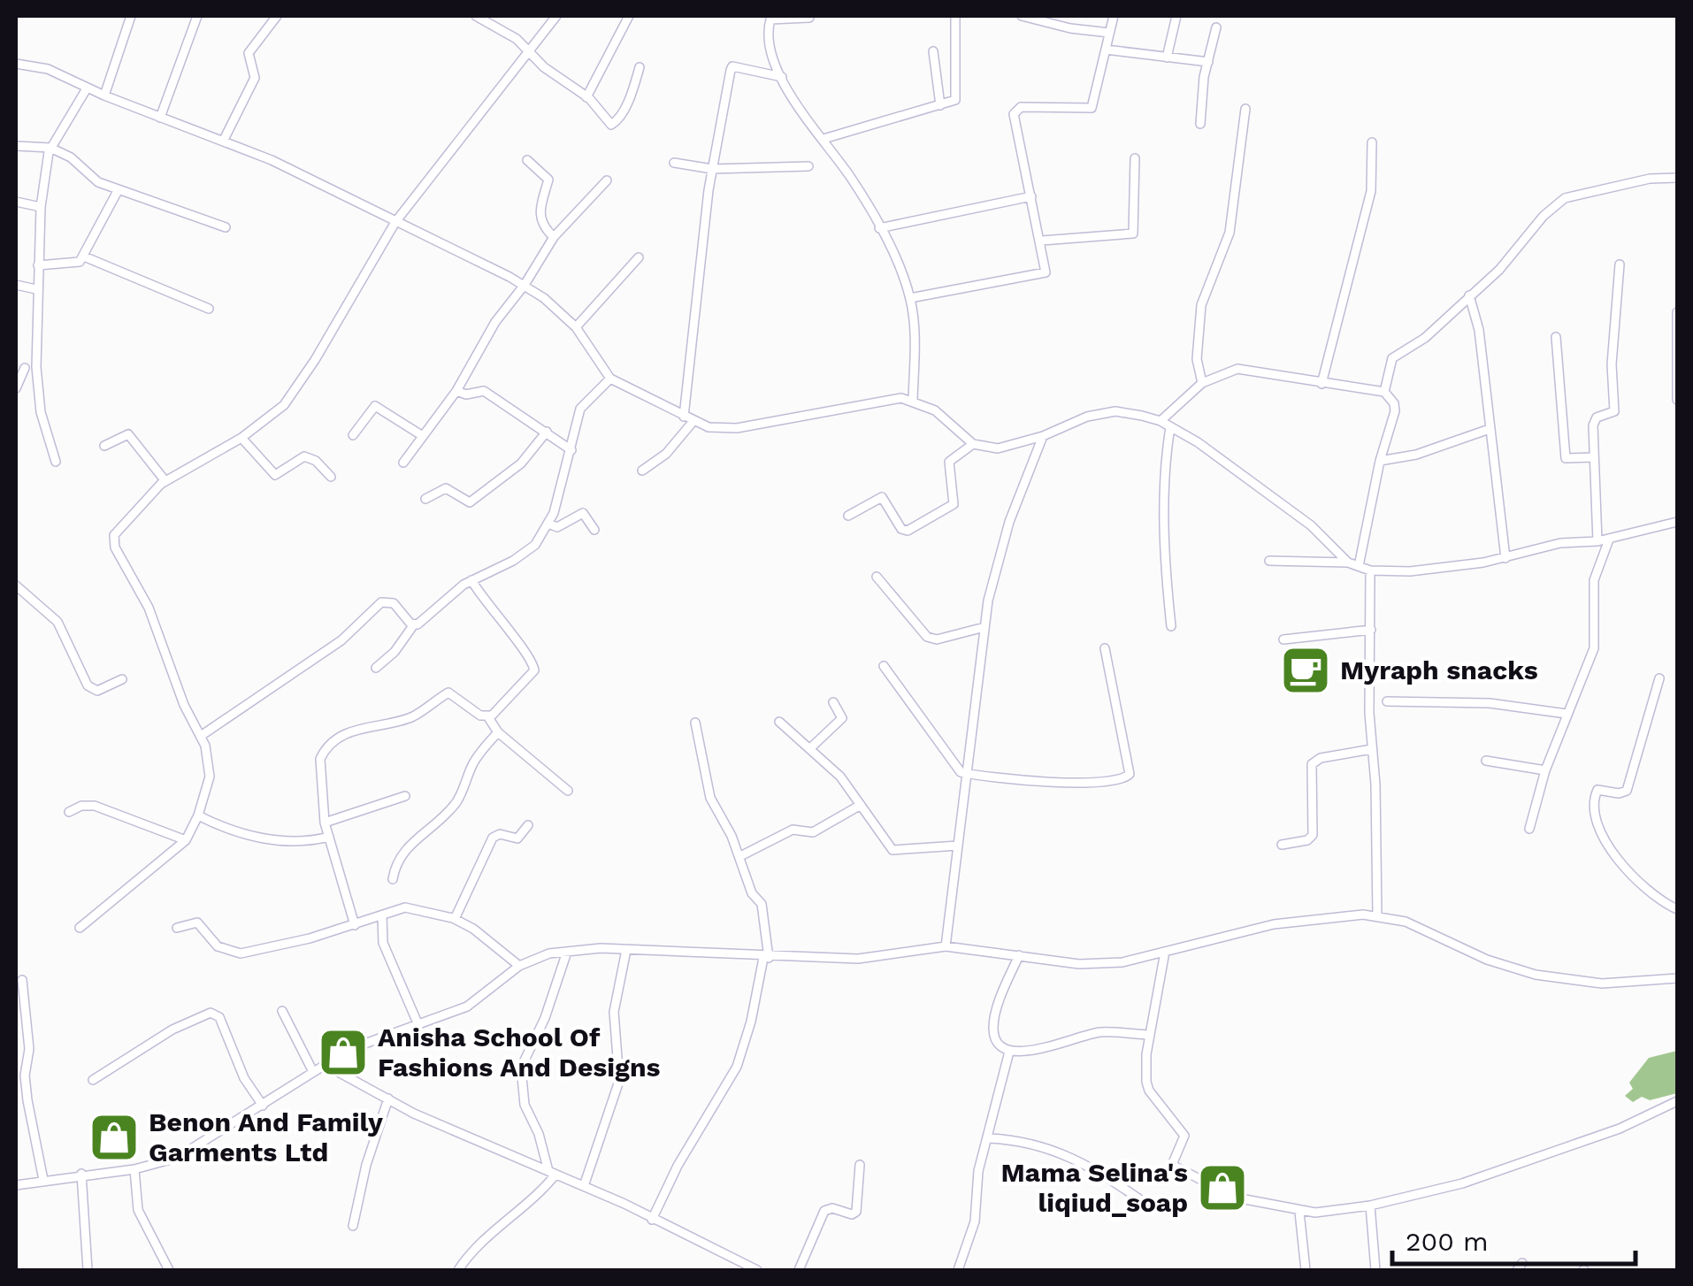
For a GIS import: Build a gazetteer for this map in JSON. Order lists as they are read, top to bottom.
{
  "places": {
    "cafe": ["Myraph snacks"],
    "shop": ["Anisha School Of Fashions And Designs", "Benon And Family Garments Ltd", "Mama Selina's liqiud_soap"]
  },
  "scale_bar": "200 m"
}
